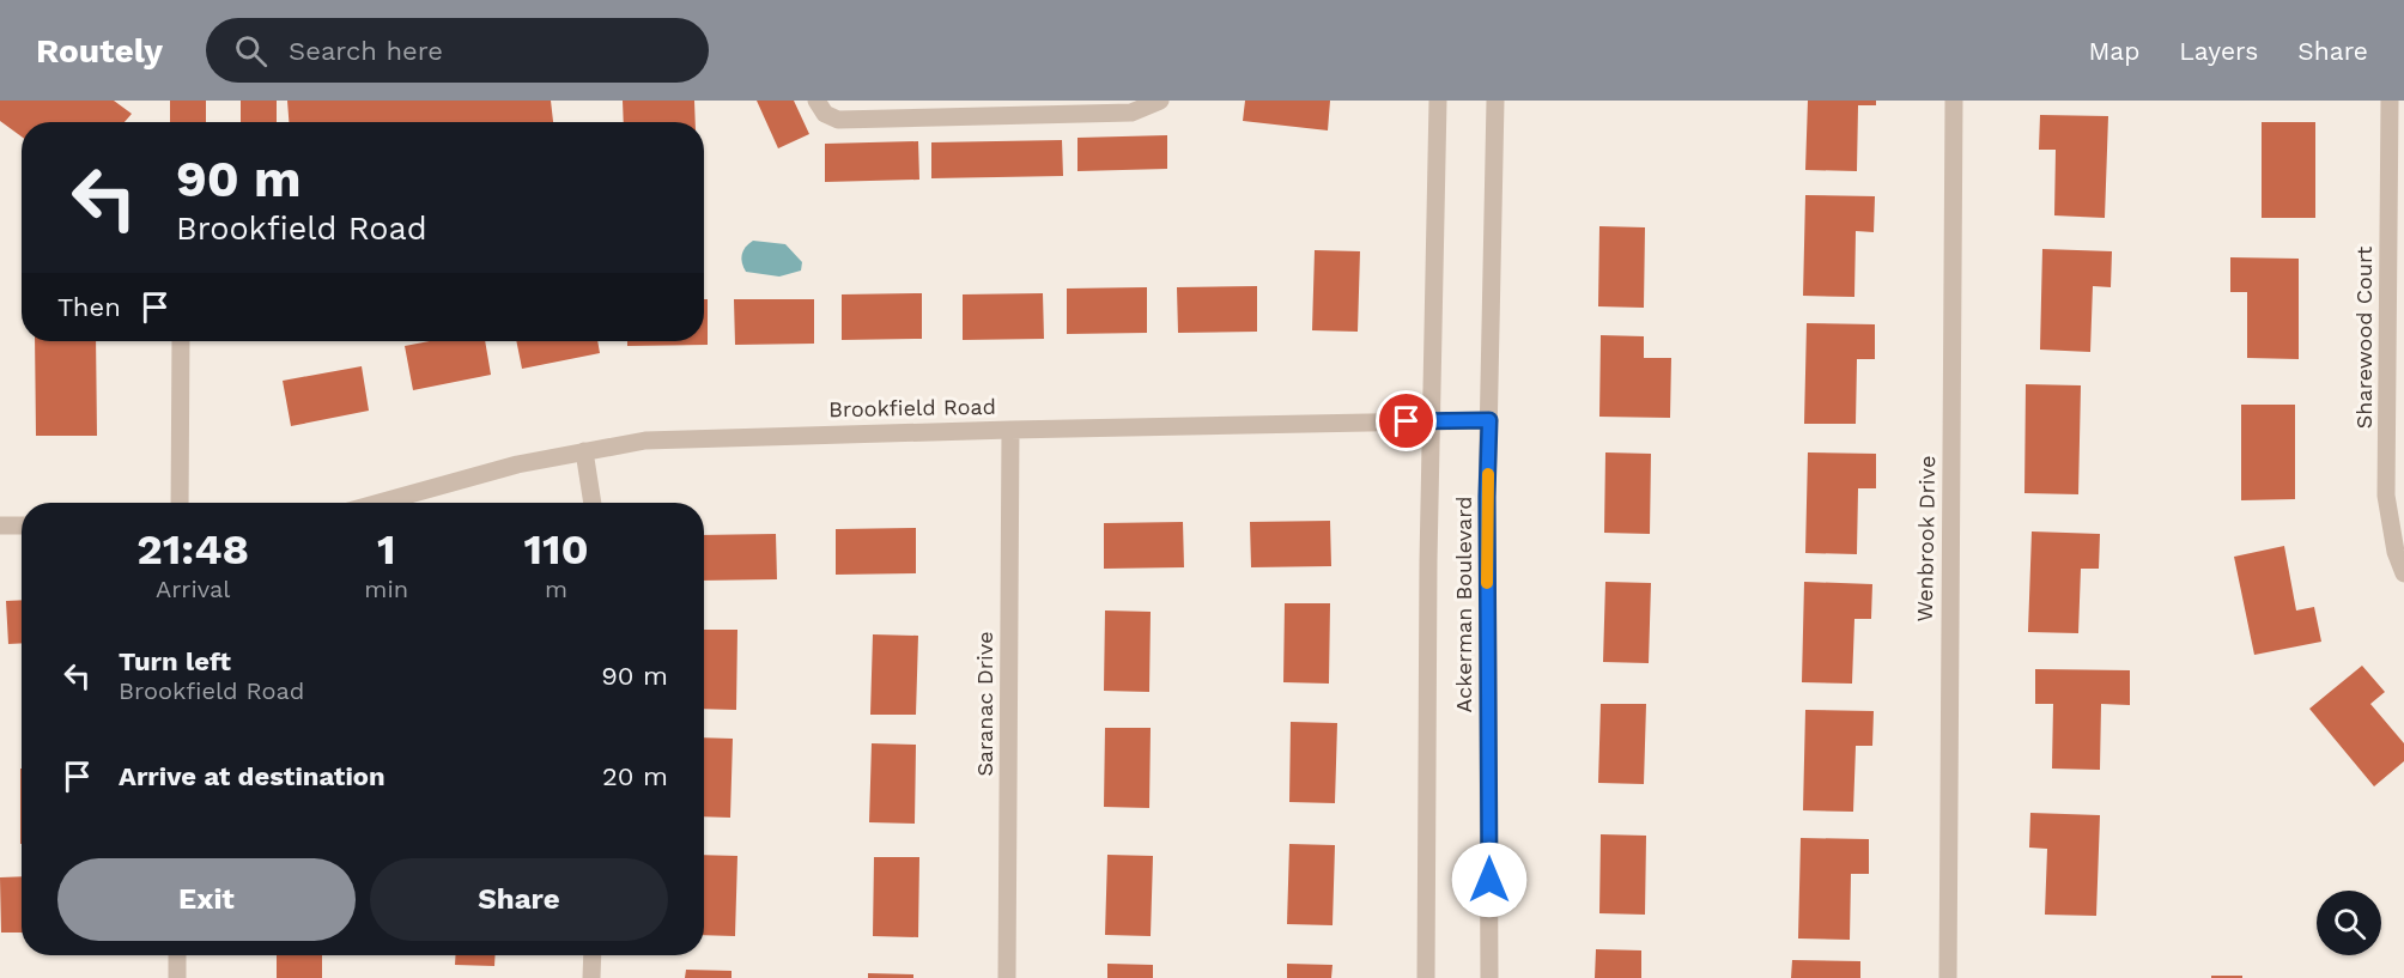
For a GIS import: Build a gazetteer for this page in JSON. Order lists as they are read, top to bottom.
{
  "streets": {
    "street": [
      "Sharewood Court",
      "Brookfield Road",
      "Wenbrook Drive",
      "Ackerman Boulevard",
      "Saranac Drive"
    ]
  },
  "crossings": [
    ["Brookfield Road", "Ackerman Boulevard"],
    ["Brookfield Road", "Saranac Drive"]
  ],
  "page": {
    "header": "Routely",
    "search": "Search here",
    "nav": ["Map", "Layers", "Share"],
    "turn": ["90 m", "Brookfield Road"],
    "then": "Then",
    "eta": [
      "21:48",
      "Arrival",
      "1",
      "min",
      "110",
      "m"
    ],
    "list": [
      {
        "name": "Turn left",
        "note": "Brookfield Road",
        "value": "90 m"
      },
      {
        "name": "Arrive at destination",
        "value": "20 m"
      }
    ],
    "buttons": ["Exit", "Share"]
  }
}
